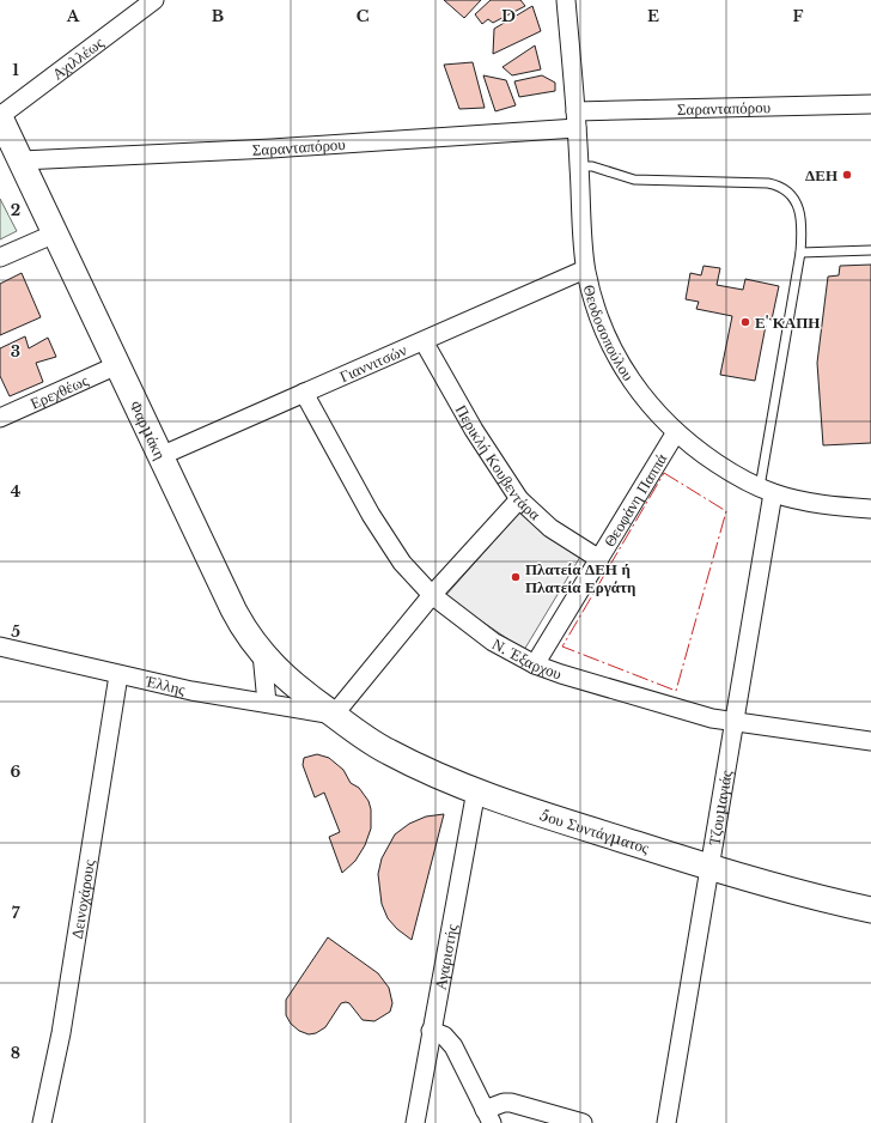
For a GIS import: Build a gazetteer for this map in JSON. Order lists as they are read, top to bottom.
{
  "streets": {
    "street": [
      "Αχιλλέως",
      "Σαρανταπόρου",
      "Θεοδοσοπούλου",
      "Γιαννιτσών",
      "Ερεχθέως",
      "Φαρμάκη",
      "Περικλή Κουβεντάρα",
      "Θεοφάνη Παππά",
      "Ν. Έξαρχου",
      "Έλλης",
      "Τζουμαγιάς",
      "5ου Συντάγματος",
      "Δεινοχάρους",
      "Αγαριστής"
    ]
  },
  "crossings": [
    ["Αχιλλέως", "Φαρμάκη"],
    ["Σαρανταπόρου", "Θεοδοσοπούλου"],
    ["Σαρανταπόρου", "Φαρμάκη"],
    ["Θεοδοσοπούλου", "Γιαννιτσών"],
    ["Θεοδοσοπούλου", "Θεοφάνη Παππά"],
    ["Θεοδοσοπούλου", "Τζουμαγιάς"],
    ["Γιαννιτσών", "Φαρμάκη"],
    ["Γιαννιτσών", "Περικλή Κουβεντάρα"],
    ["Γιαννιτσών", "Ν. Έξαρχου"],
    ["Ερεχθέως", "Φαρμάκη"],
    ["Φαρμάκη", "Έλλης"],
    ["Φαρμάκη", "5ου Συντάγματος"],
    ["Περικλή Κουβεντάρα", "Θεοφάνη Παππά"],
    ["Θεοφάνη Παππά", "Ν. Έξαρχου"],
    ["Ν. Έξαρχου", "Τζουμαγιάς"],
    ["Έλλης", "5ου Συντάγματος"],
    ["Έλλης", "Δεινοχάρους"],
    ["Τζουμαγιάς", "5ου Συντάγματος"],
    ["5ου Συντάγματος", "Αγαριστής"]
  ],
  "places": ["ΔΕΗ", "Ε' ΚΑΠΗ", "Πλατεία ΔΕΗ ή Πλατεία Εργάτη"],
  "grid": {
    "columns": [
      "A",
      "B",
      "C",
      "D",
      "E",
      "F"
    ],
    "rows": [
      "1",
      "2",
      "3",
      "4",
      "5",
      "6",
      "7",
      "8"
    ]
  }
}
